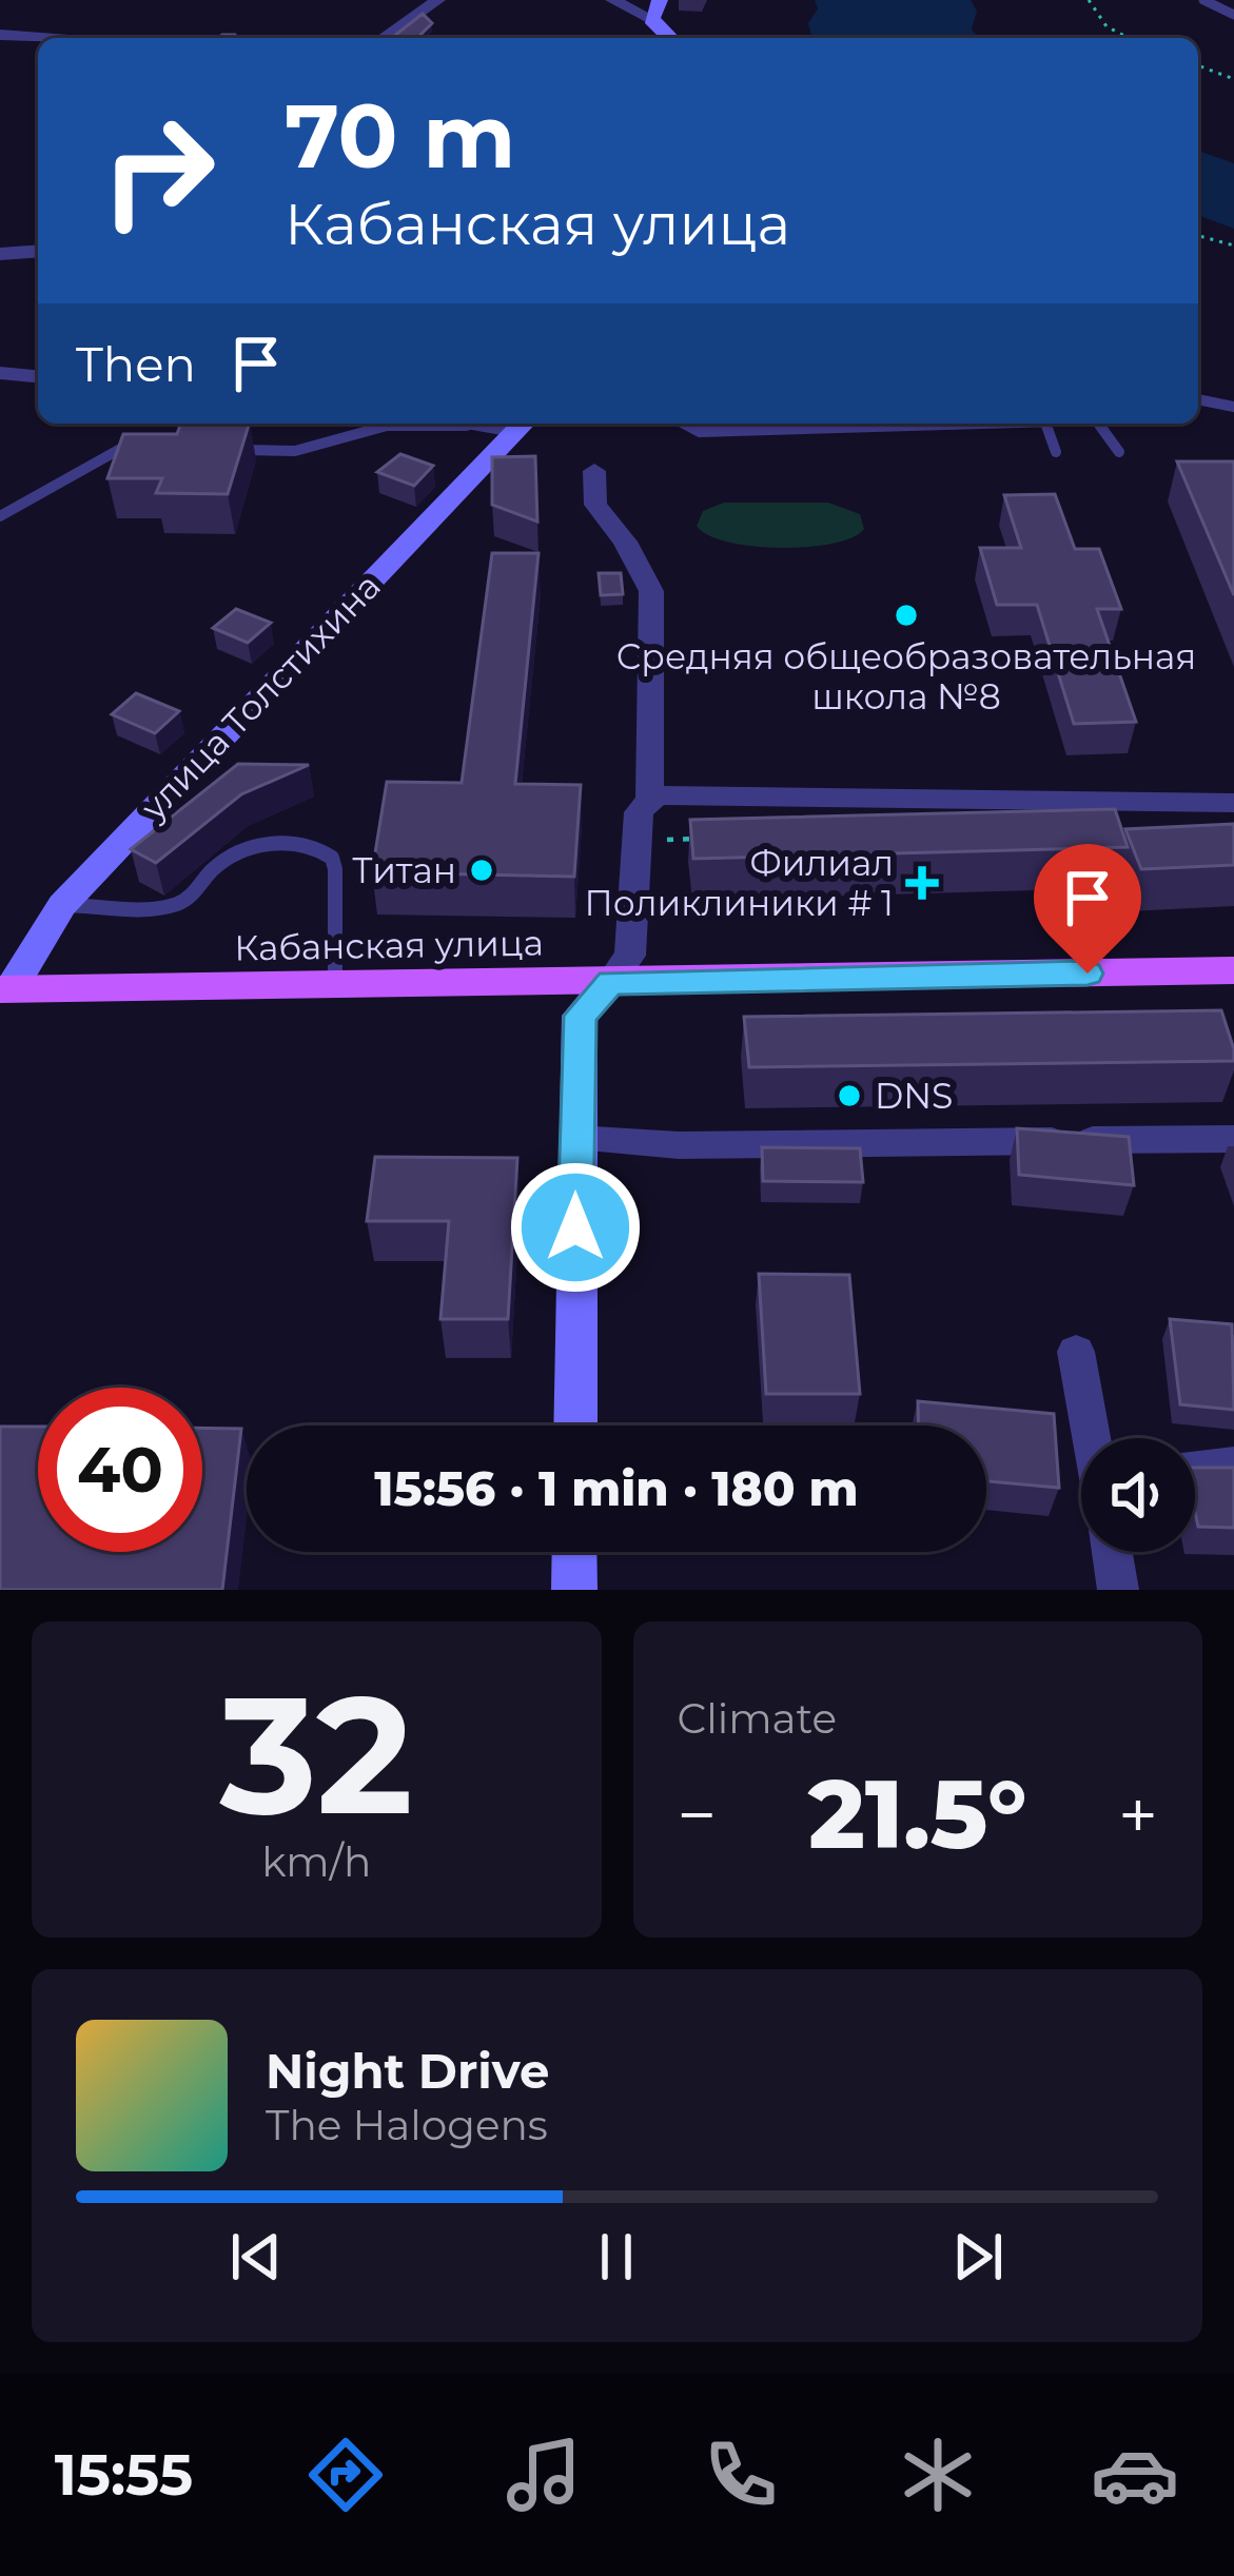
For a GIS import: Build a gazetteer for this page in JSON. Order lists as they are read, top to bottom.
{
  "streets": {
    "main road": ["Кабанская улица"],
    "street": ["улица Толстихина"]
  },
  "crossings": [
    ["улица Толстихина", "Кабанская улица"]
  ],
  "places": {
    "other": ["Средняя общеобразовательная школа №8", "Титан", "DNS"],
    "health": ["Филиал Поликлиники # 1"]
  },
  "page": {
    "turn": ["70 m", "Кабанская улица"],
    "then": "Then",
    "limit": "40",
    "trip": "15:56 · 1 min · 180 m",
    "tile": [
      ["32", "km/h"],
      "Climate"
    ],
    "heat": ["−", "21.5°", "+"],
    "song": ["Night Drive", "The Halogens"],
    "tabs": "15:55"
  }
}
